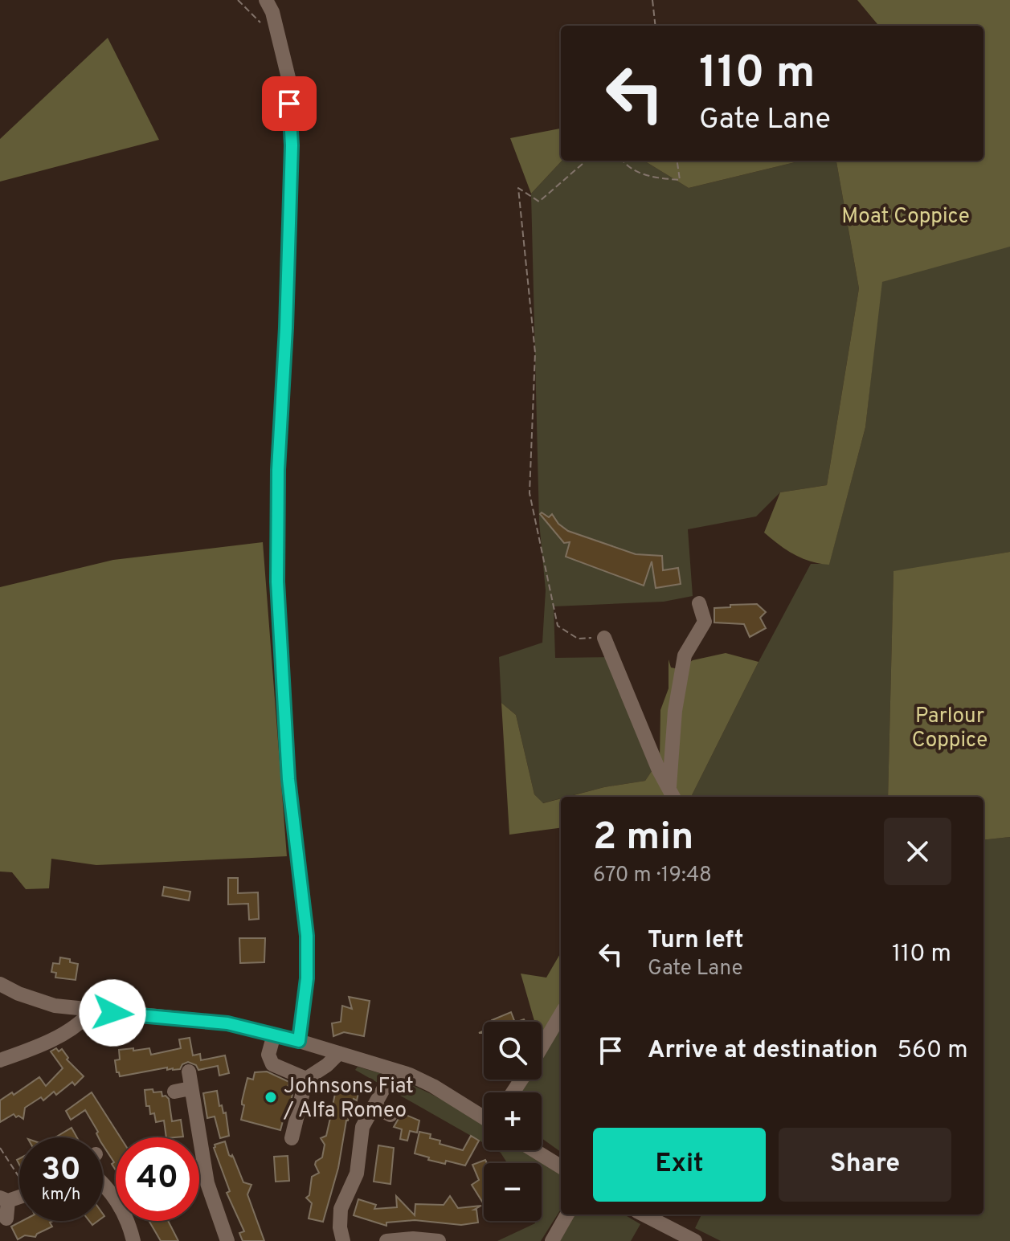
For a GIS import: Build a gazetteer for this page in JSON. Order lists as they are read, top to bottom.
{
  "parks": ["Moat Coppice", "Parlour Coppice"],
  "places": ["Johnsons Fiat / Alfa Romeo"],
  "page": {
    "turn": ["110 m", "Gate Lane"],
    "heading": ["2 min", "670 m · 19:48"],
    "list": [
      {
        "name": "Turn left",
        "note": "Gate Lane",
        "value": "110 m"
      },
      {
        "name": "Arrive at destination",
        "value": "560 m"
      }
    ],
    "map_buttons": ["+", "−"],
    "buttons": ["Exit", "Share"],
    "speed": "30 km/h",
    "limit": "40"
  }
}
